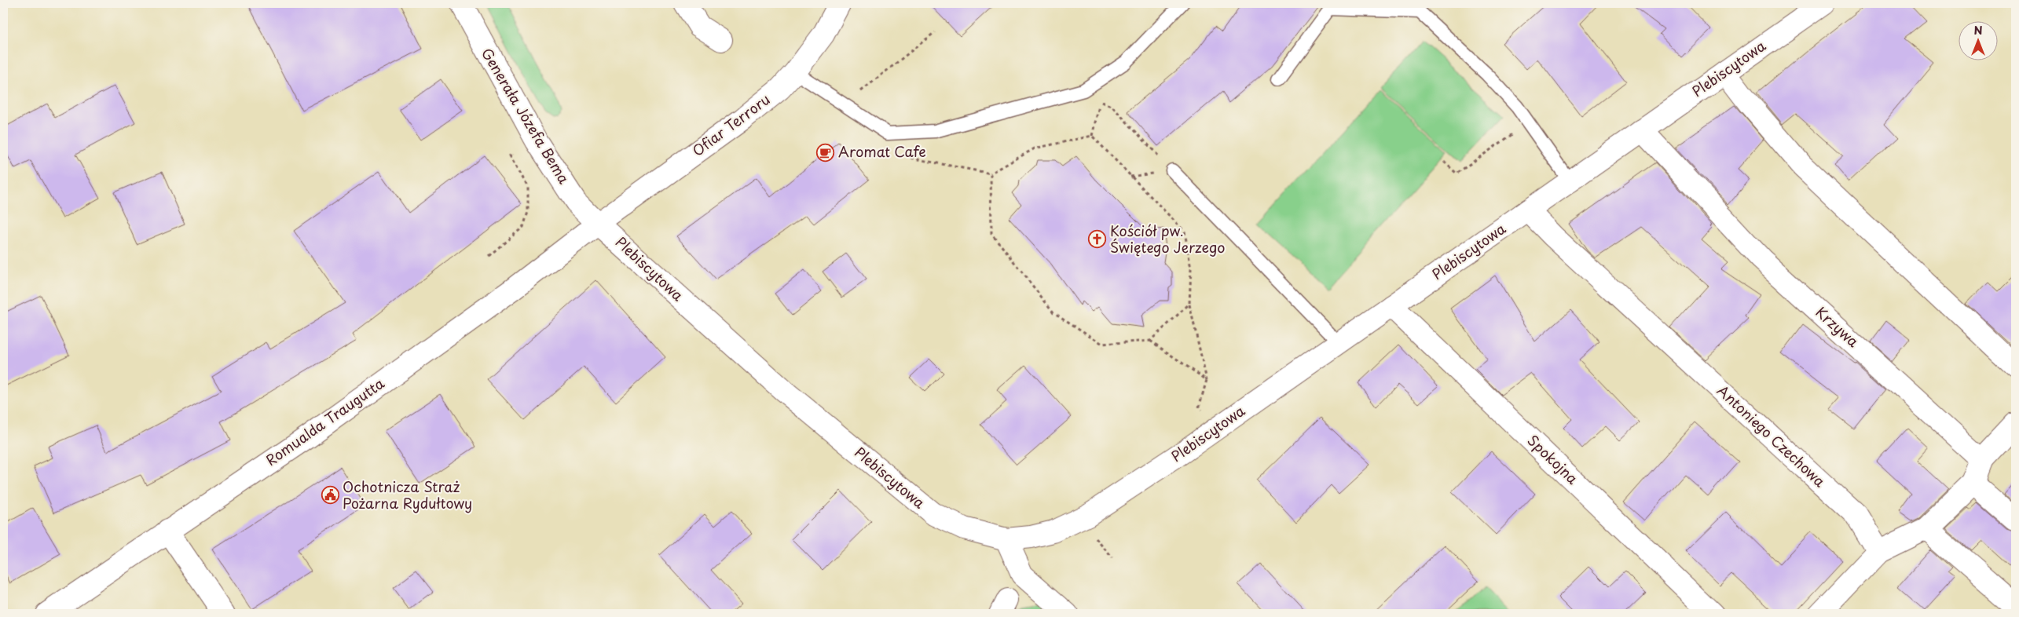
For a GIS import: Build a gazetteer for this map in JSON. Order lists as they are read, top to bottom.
{
  "streets": {
    "street": [
      "Plebiscytowa",
      "Generała Józefa Bema",
      "Ofiar Terroru",
      "Krzywa",
      "Romualda Traugutta",
      "Antoniego Czechowa",
      "Spokojna"
    ]
  },
  "crossings": [
    ["Plebiscytowa", "Generała Józefa Bema"],
    ["Plebiscytowa", "Ofiar Terroru"],
    ["Plebiscytowa", "Krzywa"],
    ["Plebiscytowa", "Romualda Traugutta"],
    ["Plebiscytowa", "Antoniego Czechowa"],
    ["Plebiscytowa", "Spokojna"],
    ["Generała Józefa Bema", "Ofiar Terroru"],
    ["Generała Józefa Bema", "Romualda Traugutta"],
    ["Ofiar Terroru", "Romualda Traugutta"]
  ],
  "places": {
    "cafe": ["Aromat Cafe"],
    "church": ["Kościół pw. Świętego Jerzego"],
    "public building": ["Ochotnicza Straż Pożarna Rydułtowy"]
  },
  "north": "top"
}
